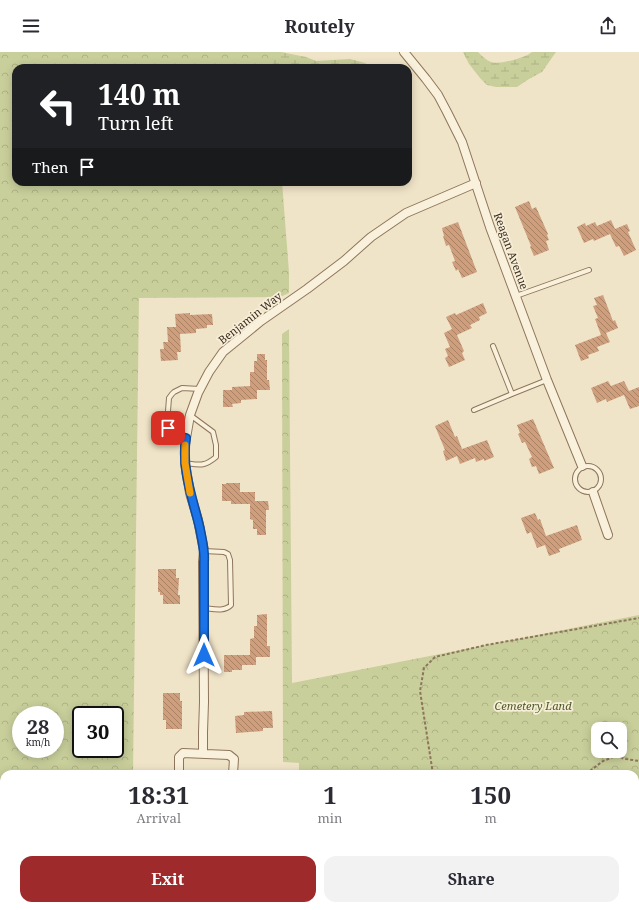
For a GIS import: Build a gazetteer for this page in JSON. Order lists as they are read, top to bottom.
{
  "streets": {
    "street": ["Reagan Avenue", "Benjamin Way"]
  },
  "crossings": [
    ["Reagan Avenue", "Benjamin Way"]
  ],
  "parks": ["Cemetery Land"],
  "page": {
    "header": "Routely",
    "turn": ["140 m", "Turn left"],
    "then": "Then",
    "speed": "28 km/h",
    "limit": "30",
    "eta": [
      "18:31",
      "Arrival",
      "1",
      "min",
      "150",
      "m"
    ],
    "buttons": ["Exit", "Share"]
  }
}
